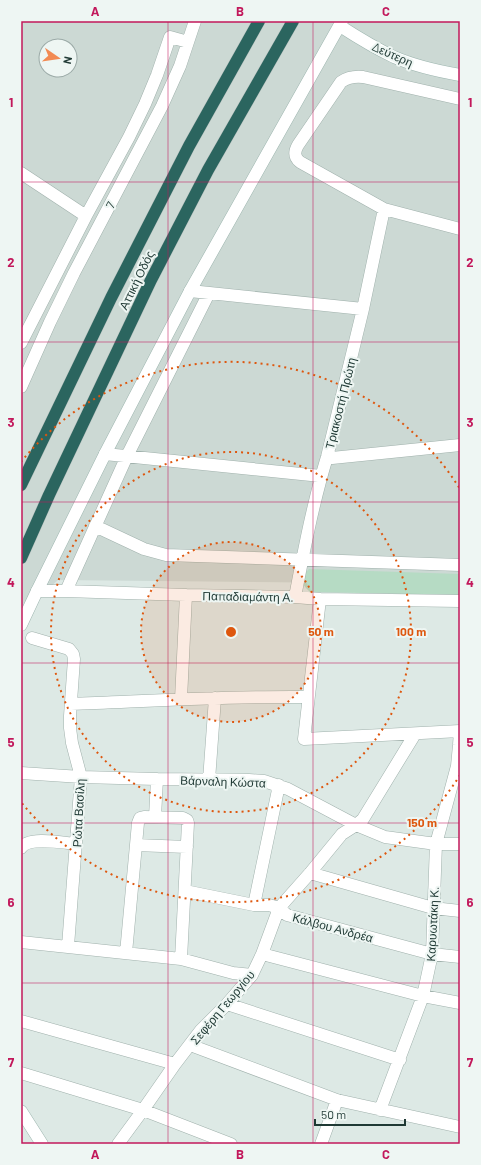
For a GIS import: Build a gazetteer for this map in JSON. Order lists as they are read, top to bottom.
{
  "streets": {
    "highway": ["Αττική Οδός"],
    "street": [
      "Δεύτερη",
      "7",
      "Τριακοστή Πρώτη",
      "Παπαδιαμάντη Α.",
      "Βάρναλη Κώστα",
      "Ρώτα Βασίλη",
      "Καρυωτάκη Κ.",
      "Κάλβου Ανδρέα",
      "Σεφέρη Γεωργίου"
    ]
  },
  "crossings": [
    ["Τριακοστή Πρώτη", "Παπαδιαμάντη Α."],
    ["Βάρναλη Κώστα", "Ρώτα Βασίλη"],
    ["Βάρναλη Κώστα", "Καρυωτάκη Κ."],
    ["Βάρναλη Κώστα", "Σεφέρη Γεωργίου"],
    ["Καρυωτάκη Κ.", "Κάλβου Ανδρέα"],
    ["Κάλβου Ανδρέα", "Σεφέρη Γεωργίου"]
  ],
  "scale_bar": "50 m",
  "north": "right",
  "grid": {
    "columns": ["A", "B", "C"],
    "rows": [
      "1",
      "2",
      "3",
      "4",
      "5",
      "6",
      "7"
    ]
  },
  "rings": ["50 m", "100 m", "150 m"]
}
